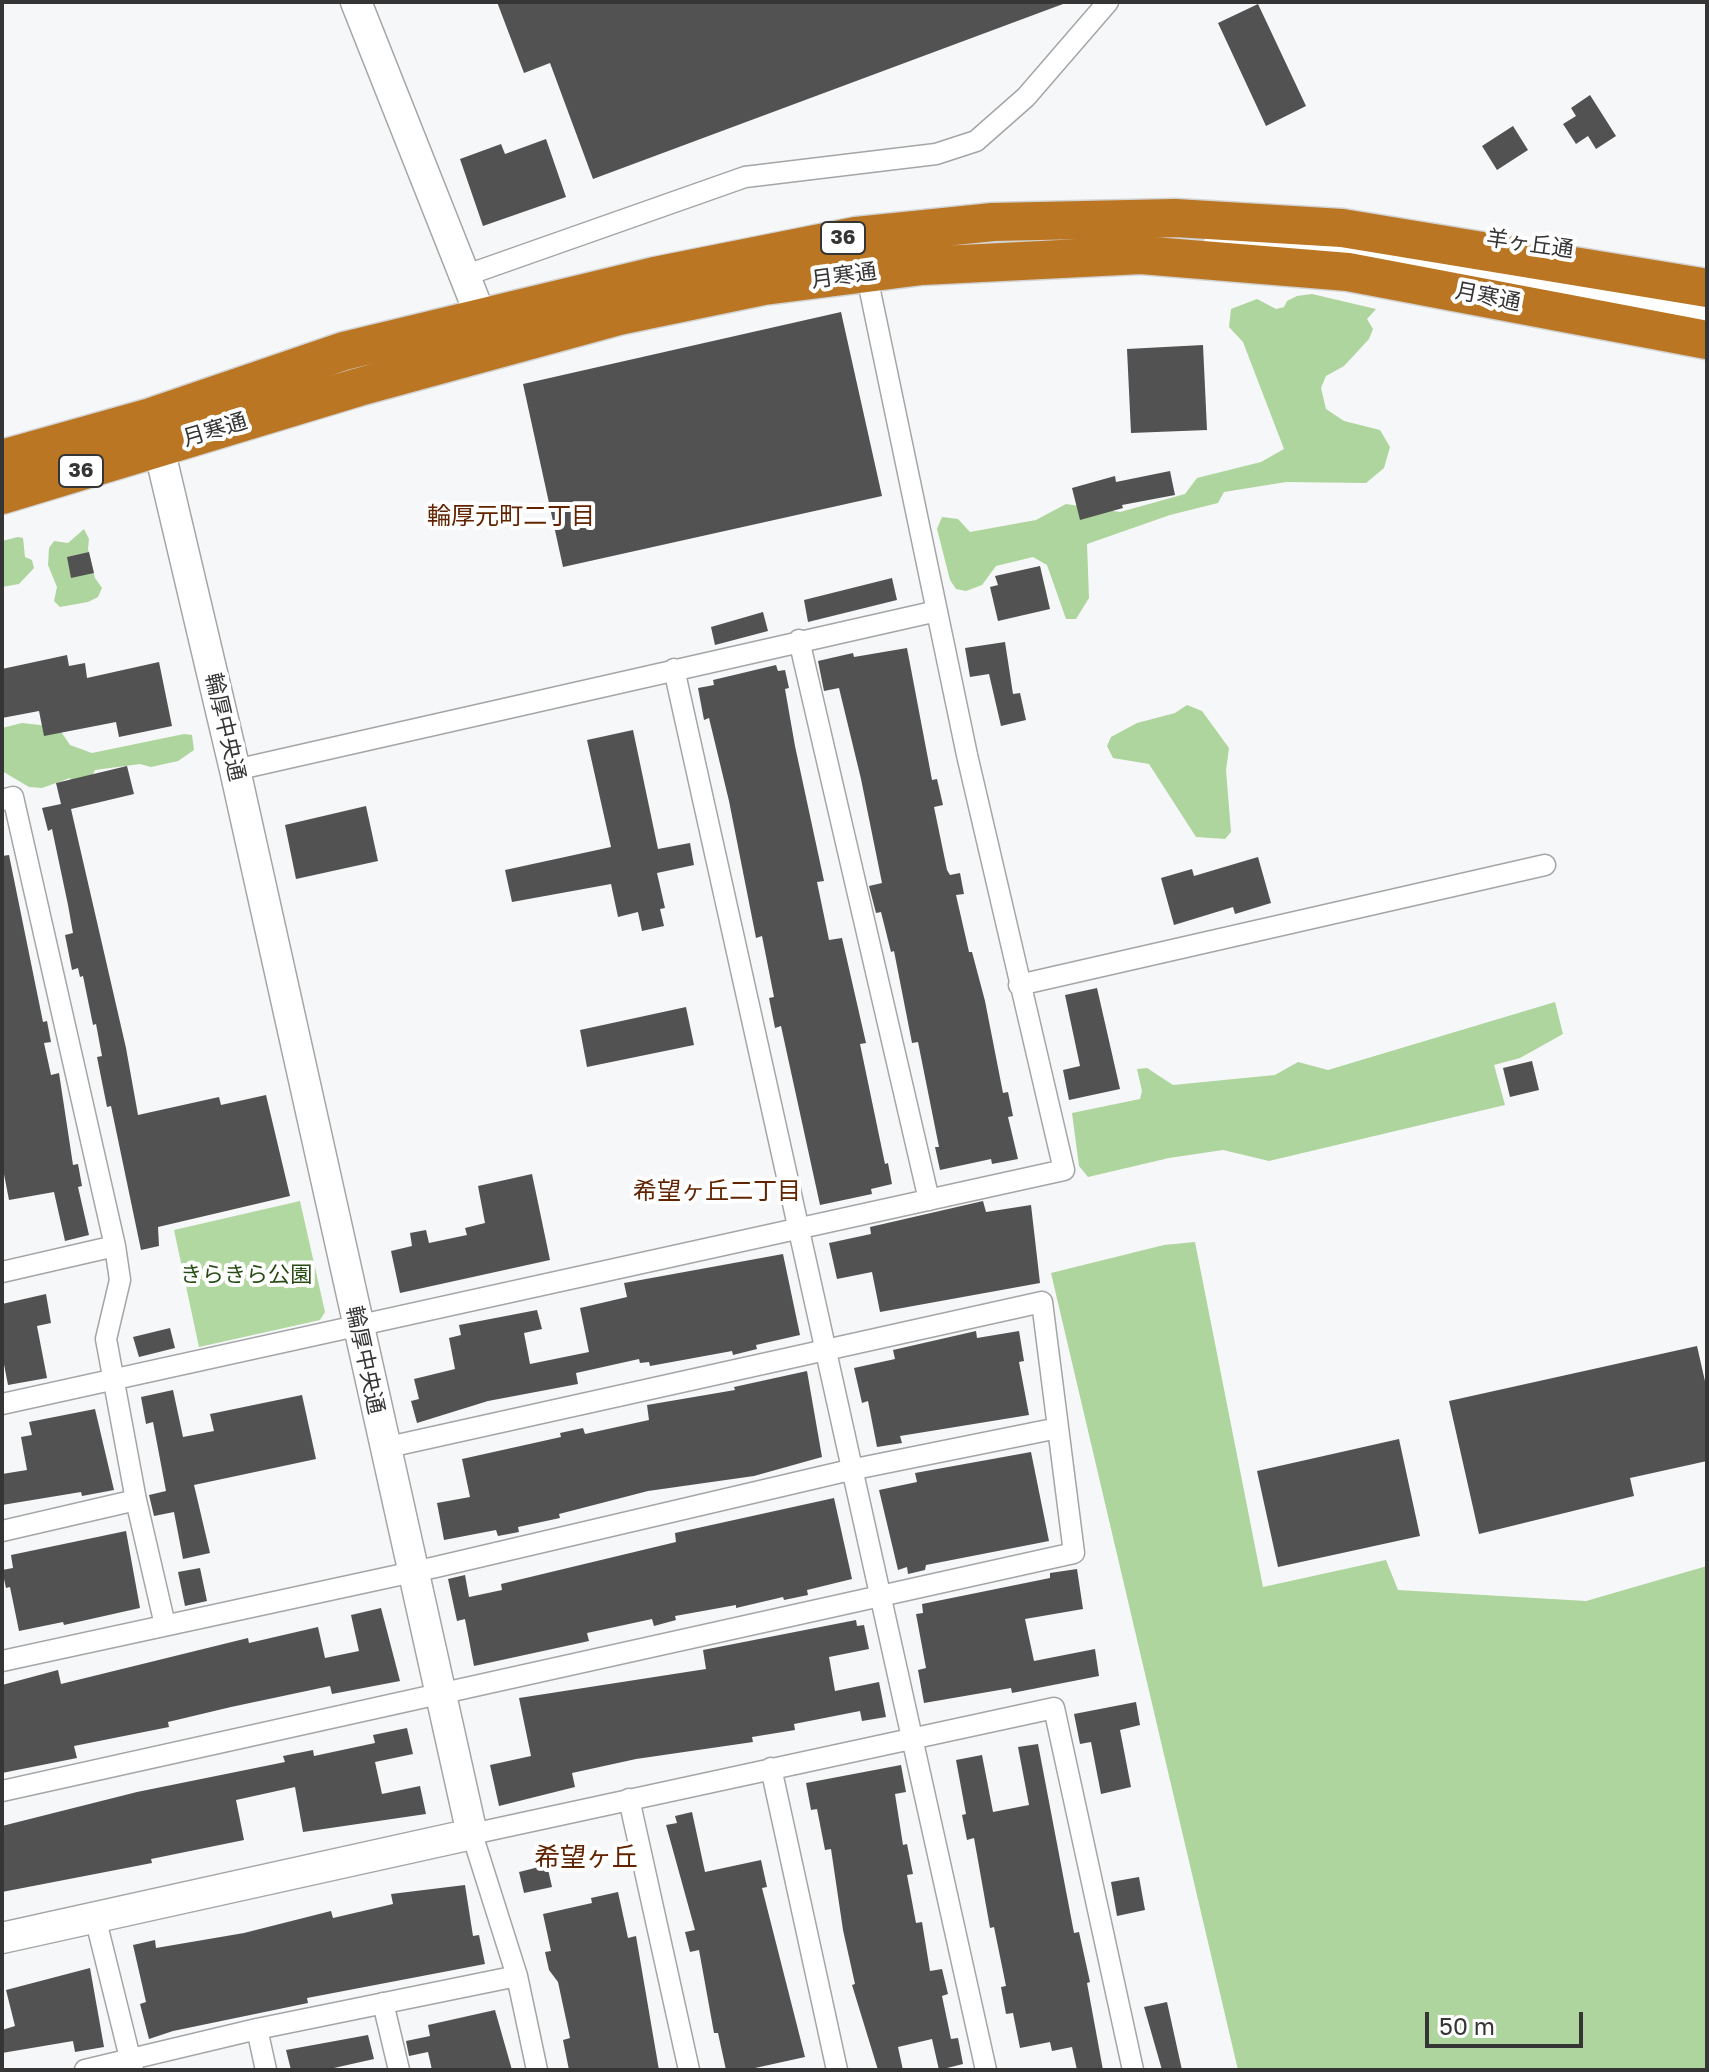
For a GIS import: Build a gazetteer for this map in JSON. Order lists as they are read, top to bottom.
{
  "streets": {
    "highway": ["36", "月寒通"],
    "street": ["羊ヶ丘通", "輪厚中央通"]
  },
  "crossings": [
    ["羊ヶ丘通", "月寒通"],
    ["月寒通", "輪厚中央通"]
  ],
  "districts": ["輪厚元町二丁目", "希望ヶ丘二丁目", "希望ヶ丘"],
  "parks": ["きらきら公園"],
  "scale_bar": "50 m"
}
